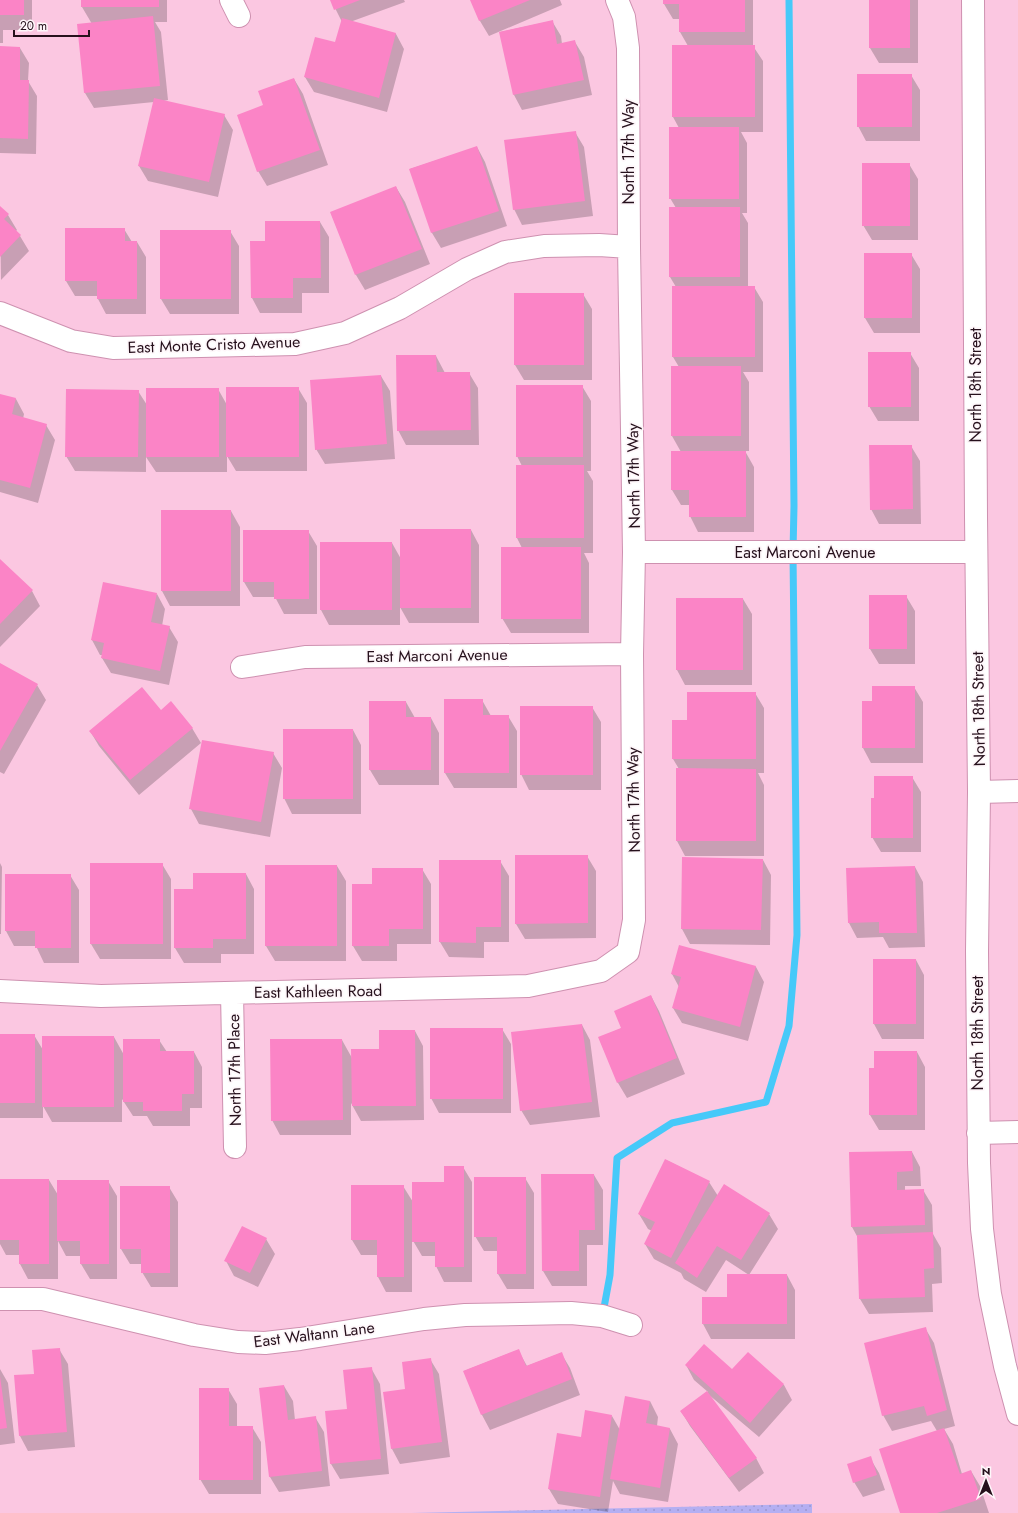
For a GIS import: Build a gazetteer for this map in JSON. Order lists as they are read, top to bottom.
{
  "streets": {
    "street": [
      "North 17th Way",
      "East Monte Cristo Avenue",
      "North 18th Street",
      "East Marconi Avenue",
      "East Kathleen Road",
      "North 17th Place",
      "East Waltann Lane"
    ]
  },
  "crossings": [
    ["North 17th Way", "East Monte Cristo Avenue"],
    ["North 17th Way", "East Marconi Avenue"],
    ["North 17th Way", "East Kathleen Road"],
    ["North 18th Street", "East Marconi Avenue"],
    ["East Kathleen Road", "North 17th Place"]
  ],
  "scale_bar": "20 m",
  "north": "top"
}
